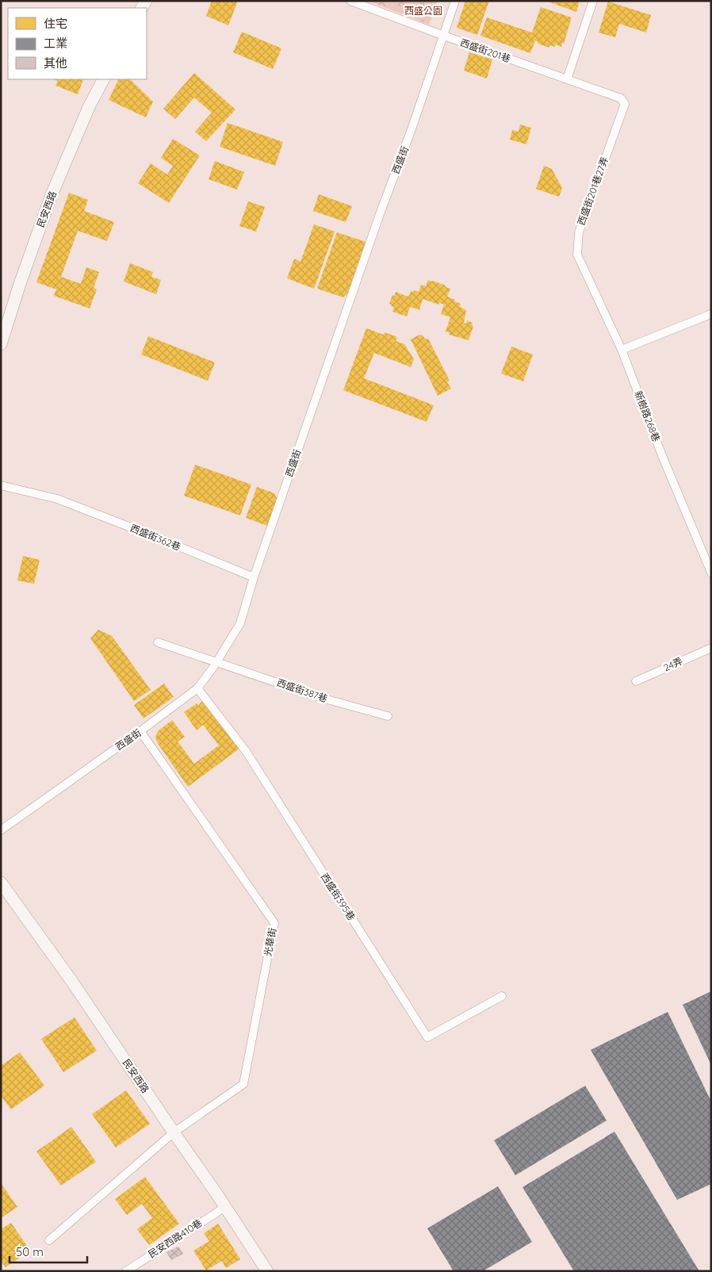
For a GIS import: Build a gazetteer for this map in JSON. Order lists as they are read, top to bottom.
{
  "streets": {
    "street": [
      "西盛街201巷",
      "西盛街",
      "西盛街201巷27弄",
      "民安西路",
      "新樹路268巷",
      "西盛街362巷",
      "24弄",
      "西盛街387巷",
      "西盛街395巷",
      "光華街",
      "民安西路410巷"
    ]
  },
  "crossings": [
    ["西盛街201巷", "西盛街"],
    ["西盛街201巷", "西盛街201巷27弄"],
    ["西盛街", "西盛街362巷"],
    ["西盛街", "西盛街387巷"],
    ["西盛街", "西盛街395巷"],
    ["西盛街", "光華街"],
    ["西盛街201巷27弄", "新樹路268巷"],
    ["民安西路", "光華街"],
    ["民安西路", "民安西路410巷"]
  ],
  "parks": ["西盛公園"],
  "legend": ["住宅", "工業", "其他"],
  "scale_bar": "50 m"
}
